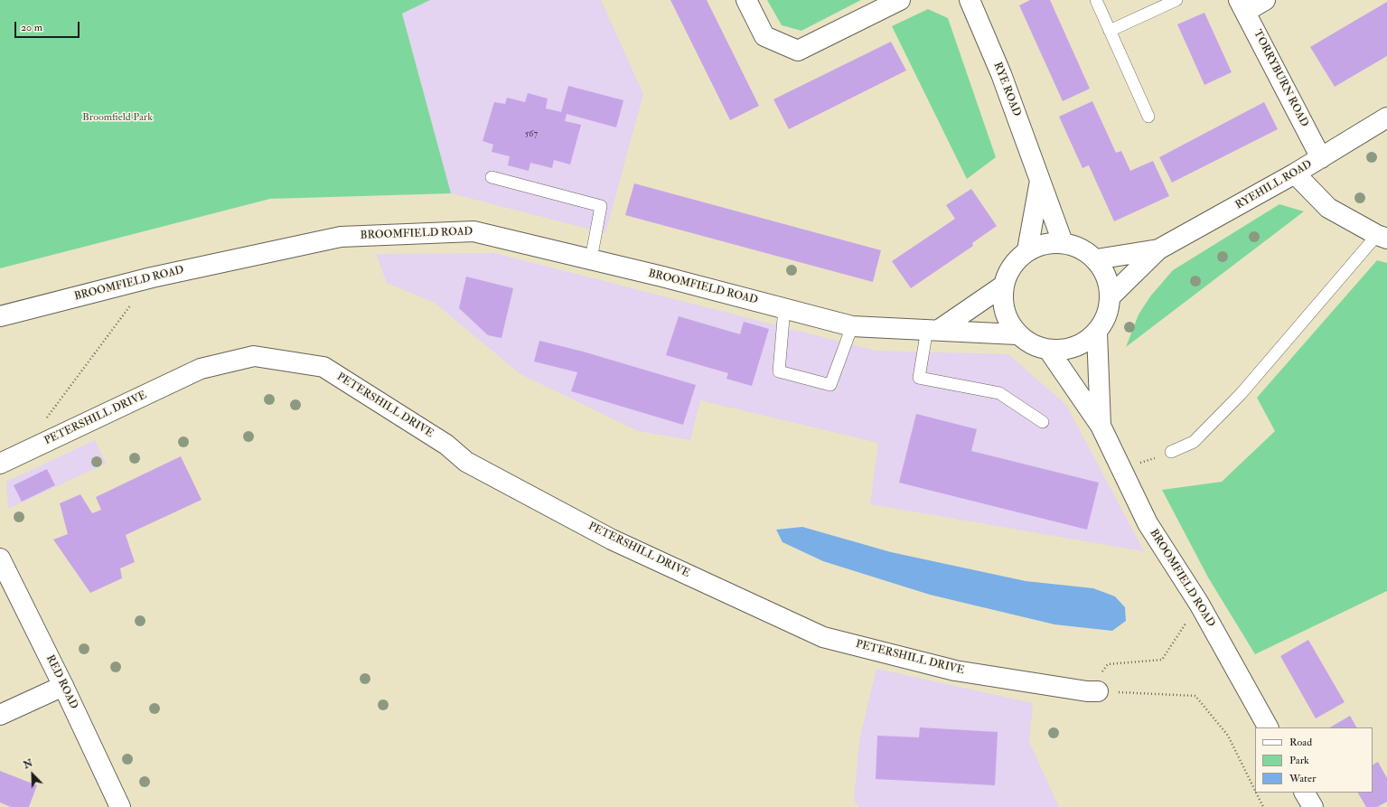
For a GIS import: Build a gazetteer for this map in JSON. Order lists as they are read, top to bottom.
{
  "streets": {
    "street": [
      "TORRYBURN ROAD",
      "RYE ROAD",
      "RYEHILL ROAD",
      "BROOMFIELD ROAD",
      "PETERSHILL DRIVE",
      "RED ROAD"
    ]
  },
  "crossings": [
    ["TORRYBURN ROAD", "RYEHILL ROAD"],
    ["RYE ROAD", "RYEHILL ROAD"],
    ["RYE ROAD", "BROOMFIELD ROAD"],
    ["RYEHILL ROAD", "BROOMFIELD ROAD"]
  ],
  "parks": ["Broomfield Park"],
  "house_numbers": ["567"],
  "legend": ["Road", "Park", "Water"],
  "scale_bar": "20 m",
  "north": "top left"
}
